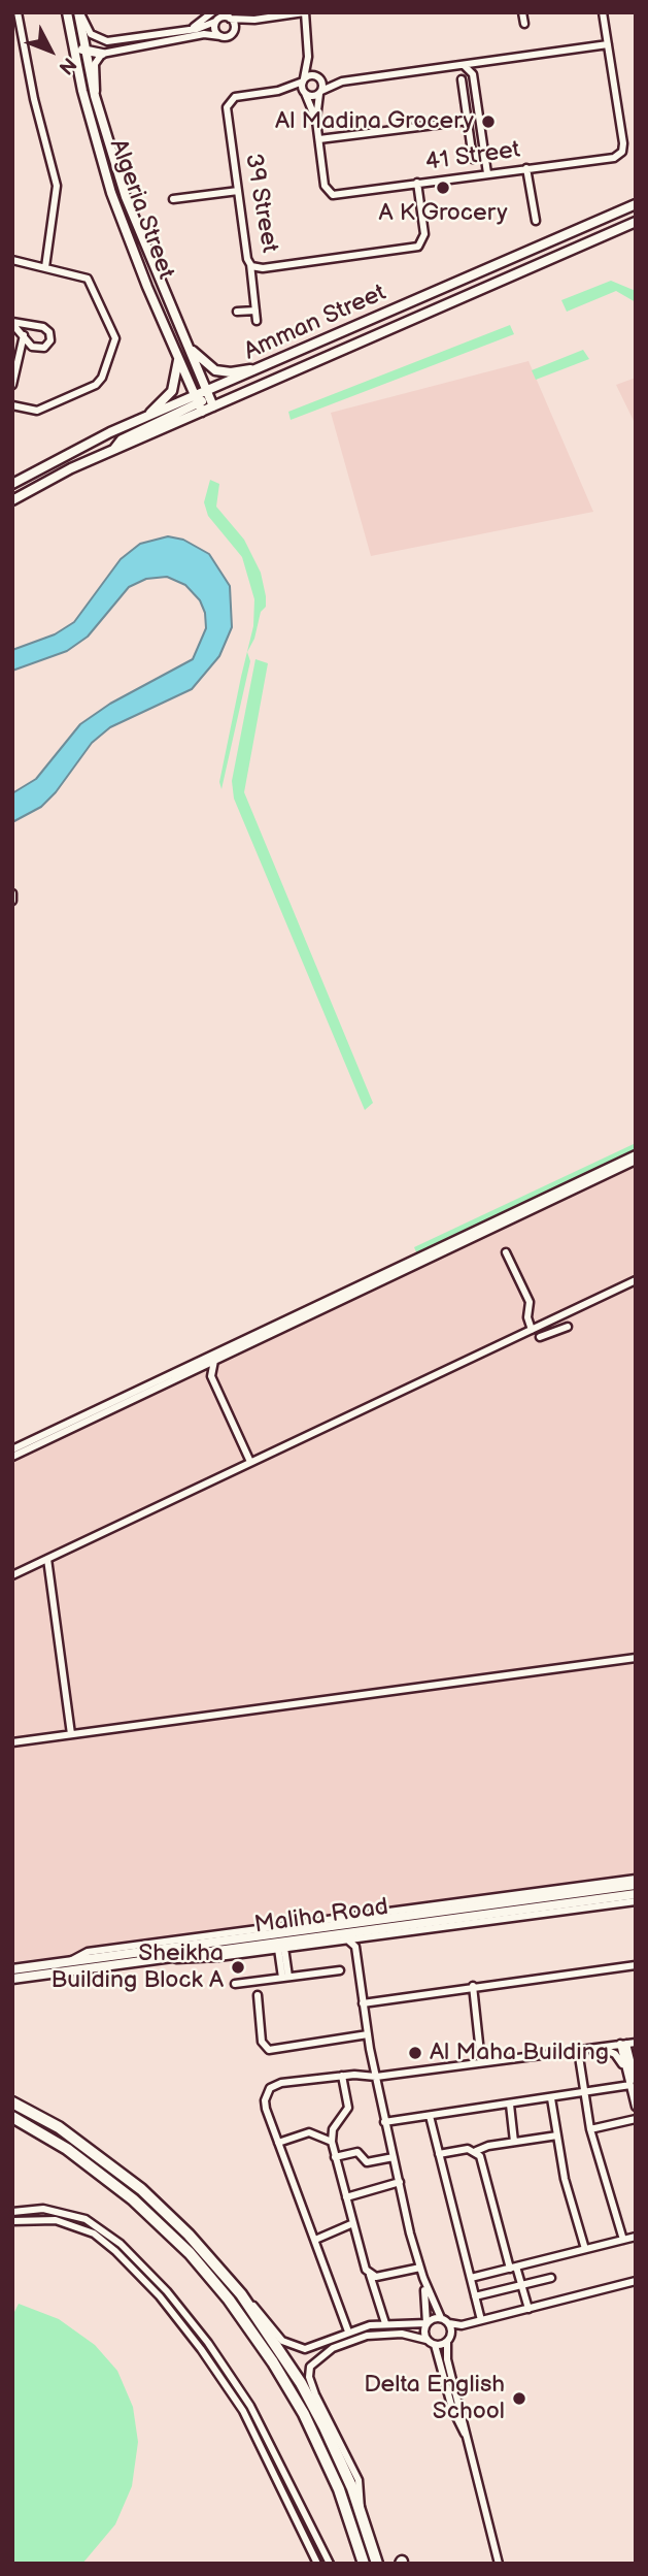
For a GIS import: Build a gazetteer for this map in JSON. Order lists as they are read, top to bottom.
{
  "streets": {
    "main road": ["Algeria Street", "Amman Street", "Maliha Road"],
    "street": ["41 Street", "39 Street"]
  },
  "crossings": [
    ["41 Street", "39 Street"],
    ["Algeria Street", "Amman Street"]
  ],
  "places": [
    "Al Madina Grocery",
    "A K Grocery",
    "Sheikha Building Block A",
    "Al Maha Building",
    "Delta English School"
  ],
  "north": "bottom right"
}
